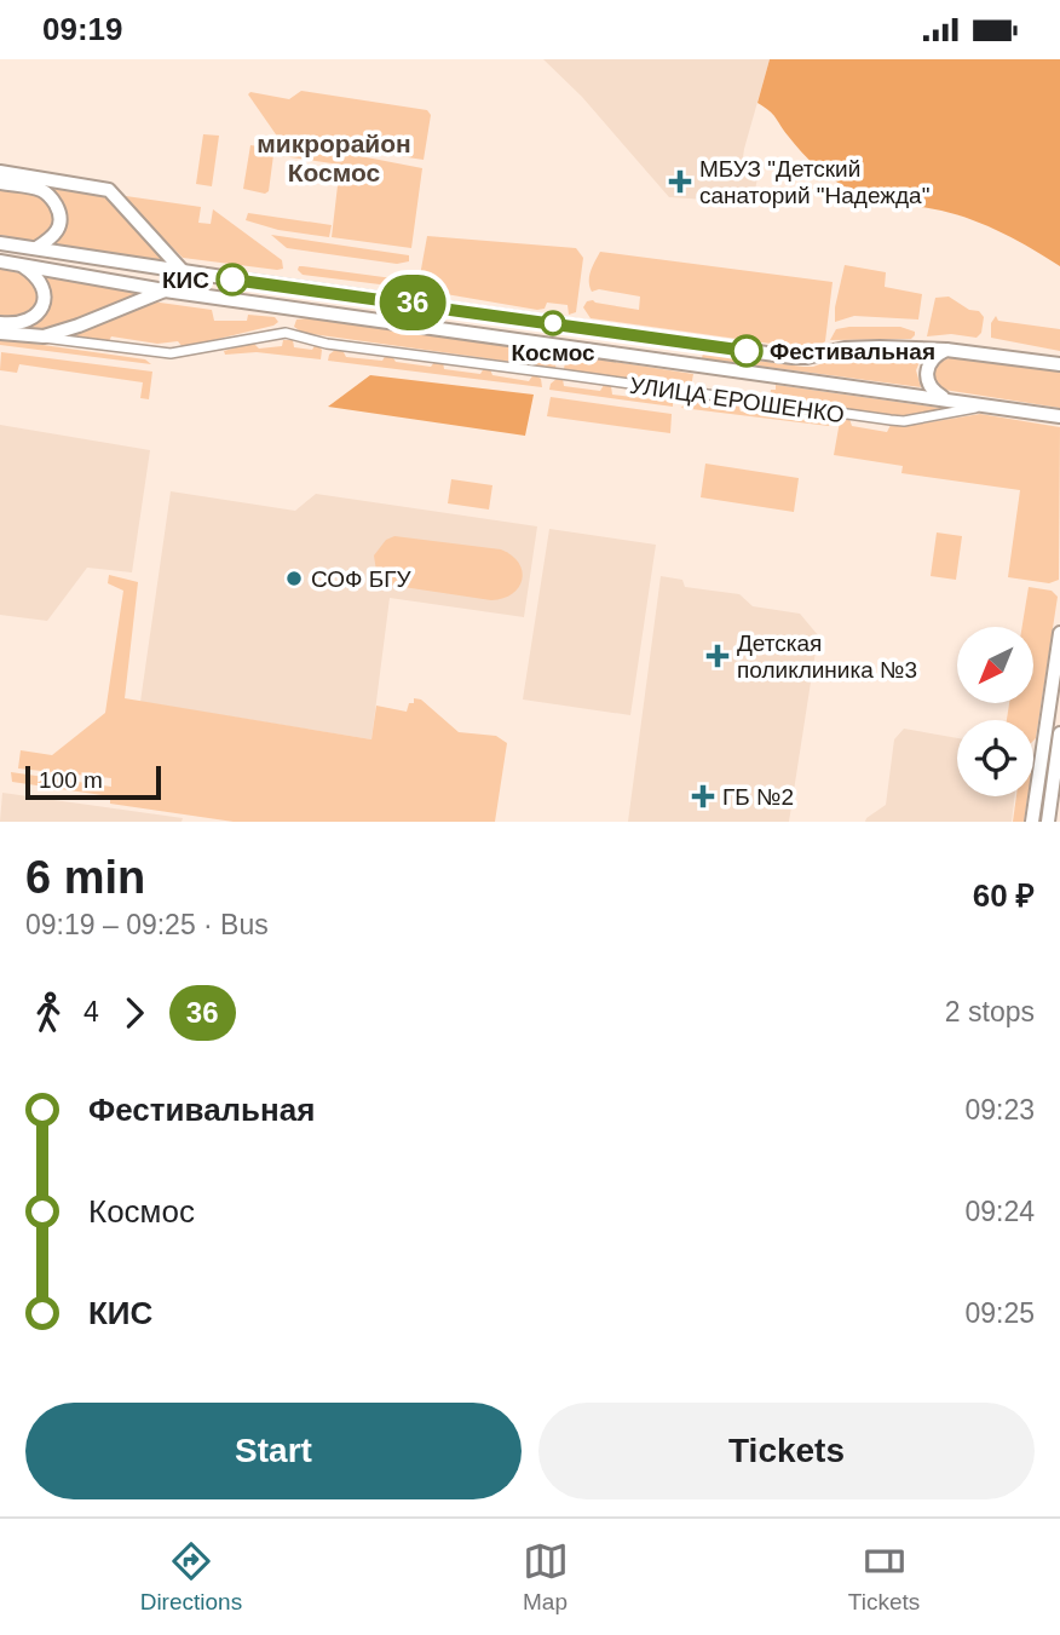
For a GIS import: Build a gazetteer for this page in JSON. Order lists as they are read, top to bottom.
{
  "streets": {
    "main road": ["УЛИЦА ЕРОШЕНКО"]
  },
  "districts": ["микрорайон Космос"],
  "places": {
    "health": ["МБУЗ \"Детский санаторий \"Надежда\"", "Детская поликлиника №3", "ГБ №2"],
    "other": [
      "КИС",
      "Космос",
      "Фестивальная",
      "СОФ БГУ"
    ]
  },
  "lines": ["bus line 36"],
  "scale_bar": "100 m",
  "north": "bottom left",
  "page": {
    "status": "09:19",
    "on_map": "36",
    "scale": "100 m",
    "heading": ["6 min", "09:19 – 09:25 · Bus", "60 ₽"],
    "legs": ["4", "36", "2 stops"],
    "list": [
      {
        "name": "Фестивальная",
        "value": "09:23"
      },
      {
        "name": "Космос",
        "value": "09:24"
      },
      {
        "name": "КИС",
        "value": "09:25"
      }
    ],
    "buttons": ["Start", "Tickets"],
    "tabs": ["Directions", "Map", "Tickets"]
  }
}
